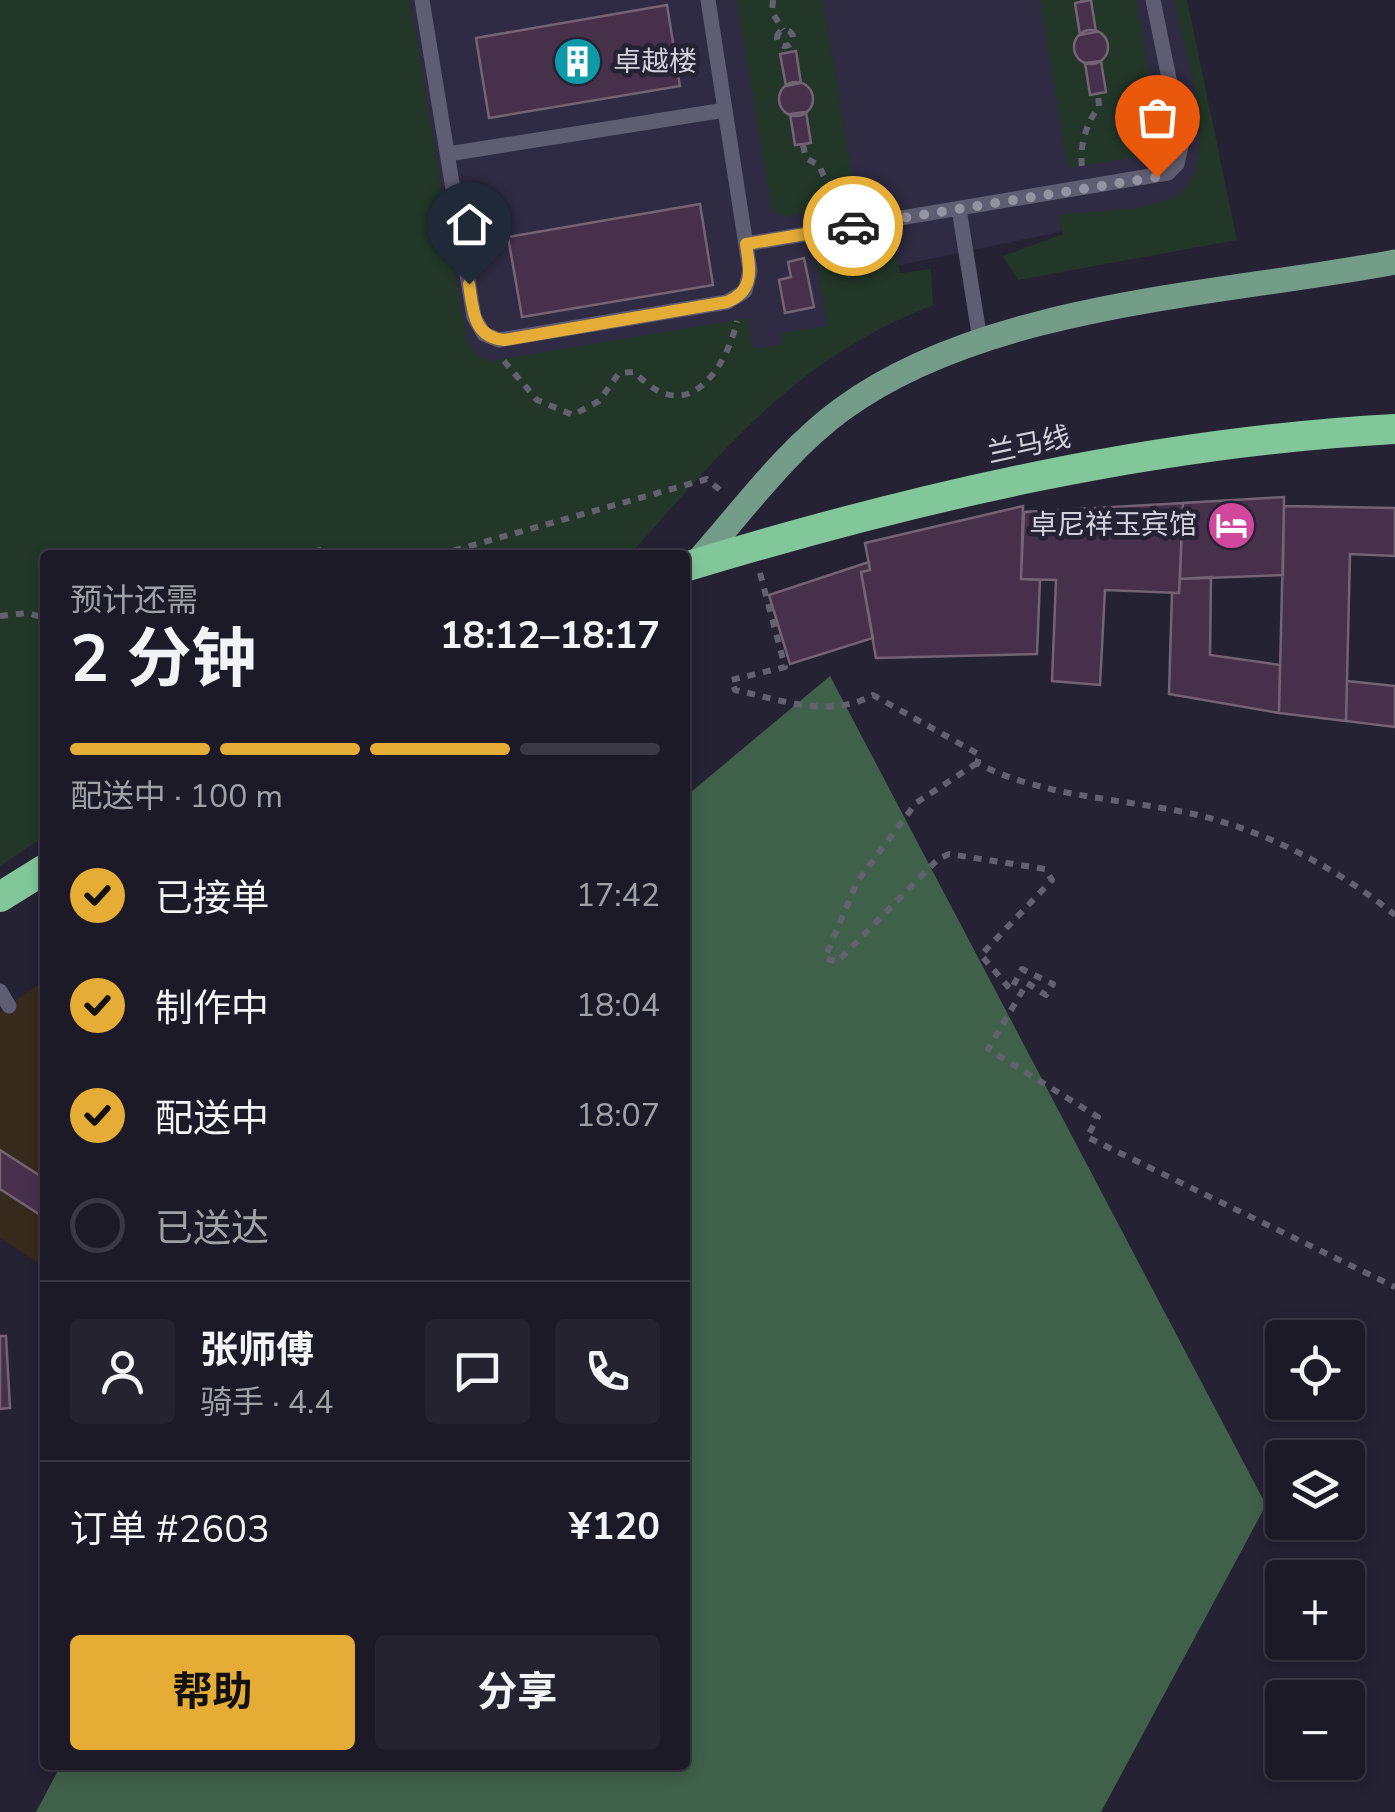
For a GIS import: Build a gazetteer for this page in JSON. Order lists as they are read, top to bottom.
{
  "streets": {
    "highway": ["兰马线"]
  },
  "places": {
    "building": ["卓越楼"],
    "hotel": ["卓尼祥玉宾馆"]
  },
  "page": {
    "heading": ["2 分钟", "预计还需", "18:12–18:17"],
    "panel": [
      "张师傅",
      "骑手 · 4.4",
      "订单 #2603",
      "¥120"
    ],
    "bar": "配送中 · 100 m",
    "list": [
      ["已接单", "17:42"],
      ["制作中", "18:04"],
      ["配送中", "18:07"],
      "已送达"
    ],
    "map_buttons": ["+", "−"],
    "buttons": ["帮助", "分享"]
  }
}
